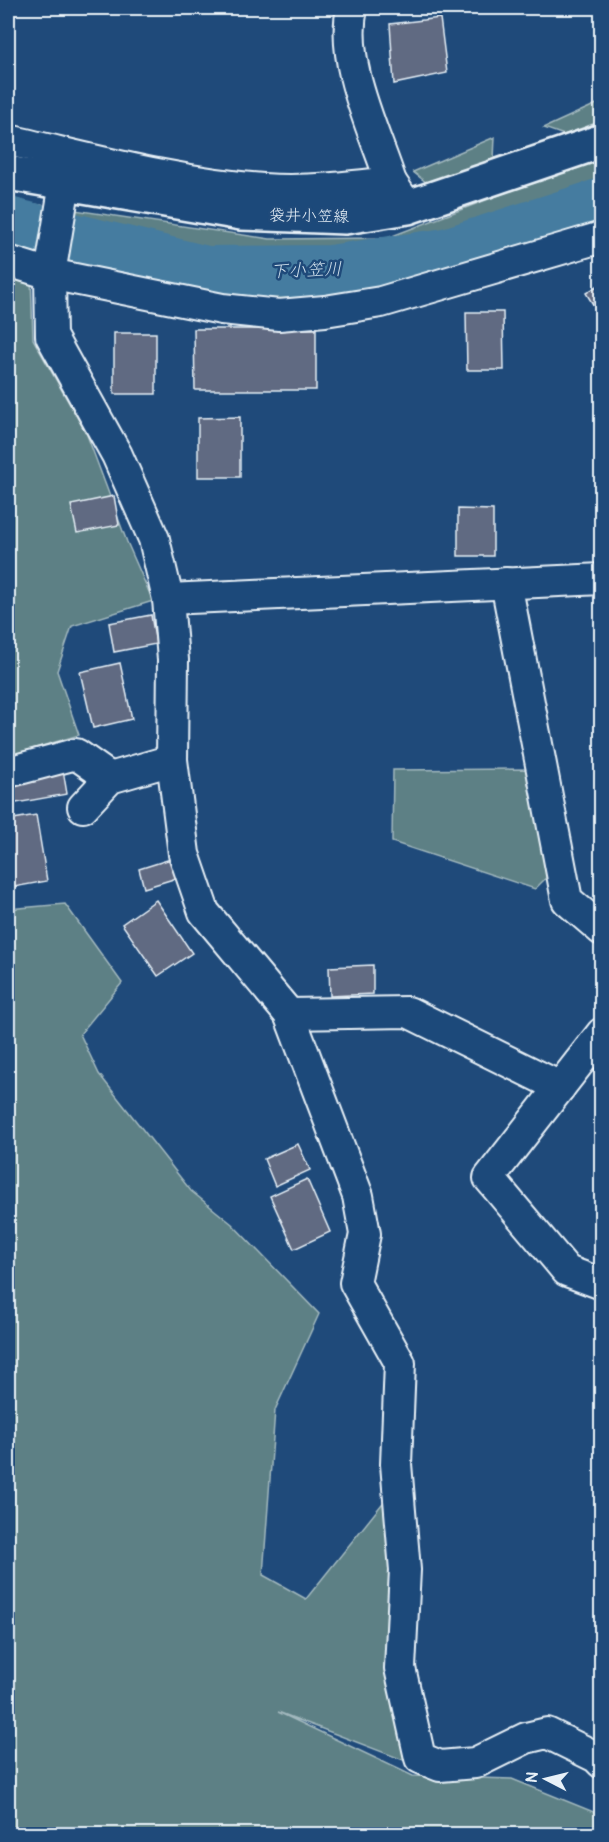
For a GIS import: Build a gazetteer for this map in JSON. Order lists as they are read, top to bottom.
{
  "streets": {
    "main road": ["袋井小笠線"]
  },
  "water": ["下小笠川"],
  "north": "left"
}
